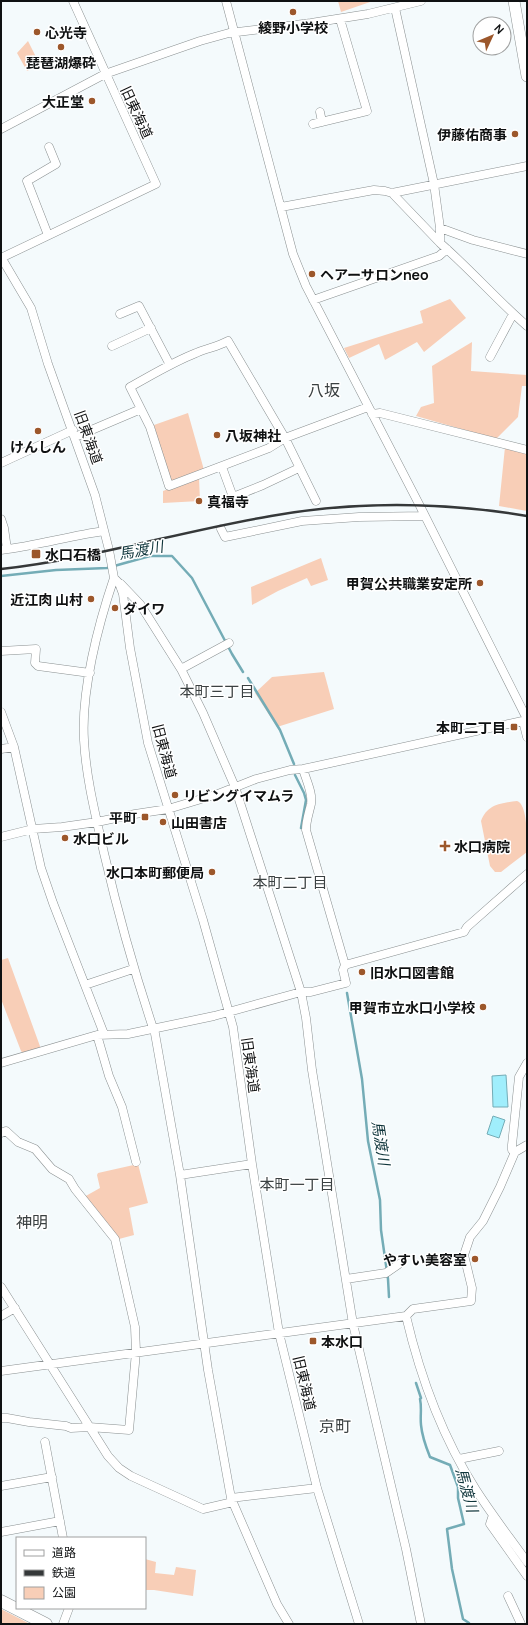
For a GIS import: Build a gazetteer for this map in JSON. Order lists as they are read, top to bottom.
{
  "streets": {
    "street": ["旧東海道"]
  },
  "districts": [
    "八坂",
    "本町三丁目",
    "本町二丁目",
    "本町一丁目",
    "神明",
    "京町"
  ],
  "water": ["馬渡川"],
  "places": {
    "other": [
      "綾野小学校",
      "心光寺",
      "琵琶湖爆砕",
      "大正堂",
      "伊藤佑商事",
      "ヘアーサロンneo",
      "けんしん",
      "八坂神社",
      "真福寺",
      "甲賀公共職業安定所",
      "近江肉 山村",
      "ダイワ",
      "リビングイマムラ",
      "山田書店",
      "水口ビル",
      "水口本町郵便局",
      "旧水口図書館",
      "甲賀市立水口小学校",
      "やすい美容室"
    ],
    "transit": [
      "水口石橋",
      "本町二丁目",
      "平町",
      "本水口"
    ],
    "health": ["水口病院"]
  },
  "legend": ["道路", "鉄道", "公園"],
  "north": "top right"
}
